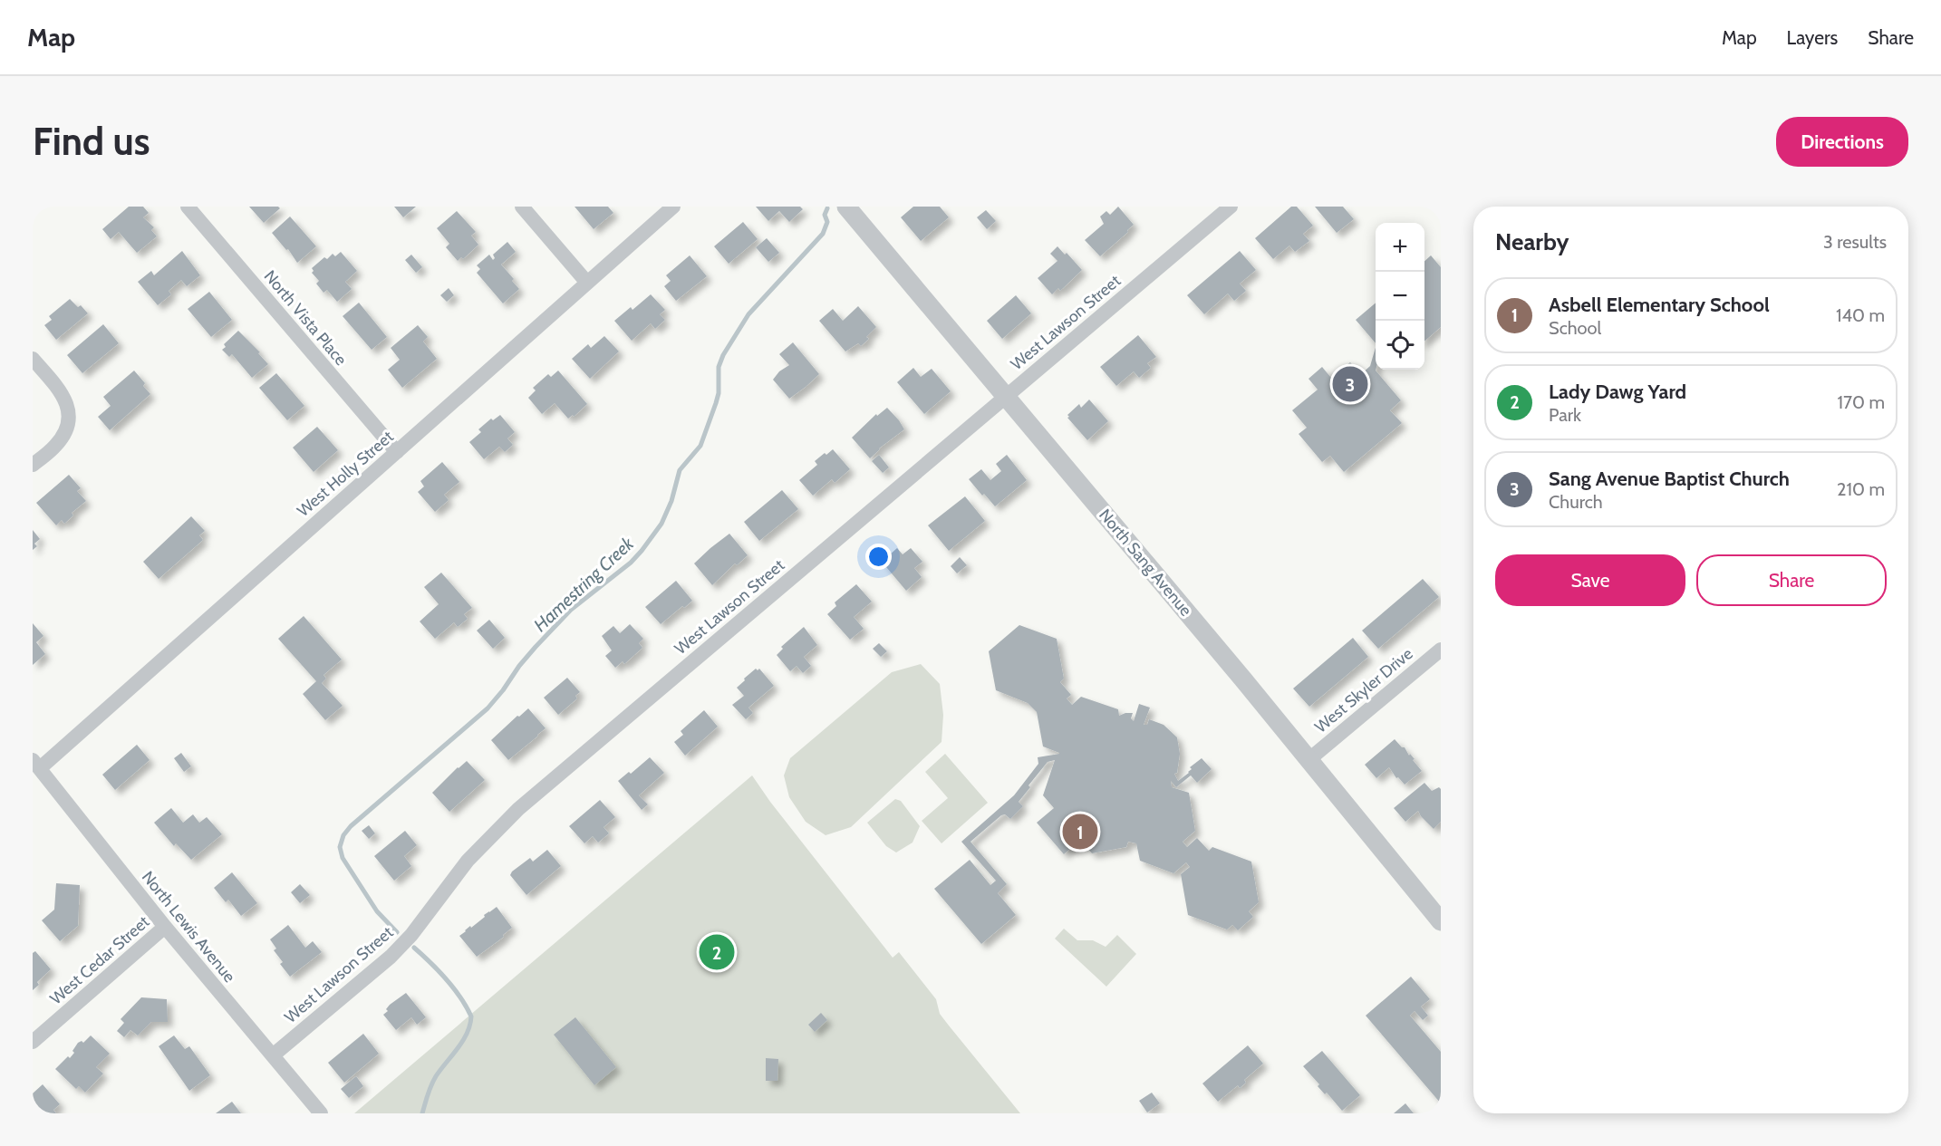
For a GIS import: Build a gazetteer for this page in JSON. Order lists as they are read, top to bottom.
{
  "streets": {
    "street": [
      "North Vista Place",
      "West Lawson Street",
      "West Holly Street",
      "North Sang Avenue",
      "West Skyler Drive",
      "North Lewis Avenue",
      "West Cedar Street"
    ]
  },
  "crossings": [
    ["North Vista Place", "West Holly Street"],
    ["West Lawson Street", "North Sang Avenue"],
    ["West Lawson Street", "North Lewis Avenue"],
    ["West Holly Street", "North Lewis Avenue"],
    ["North Sang Avenue", "West Skyler Drive"],
    ["North Lewis Avenue", "West Cedar Street"]
  ],
  "water": ["Hamestring Creek"],
  "page": {
    "header": "Map",
    "nav": ["Map", "Layers", "Share"],
    "buttons": [
      "Directions",
      ["Save", "Share"]
    ],
    "title": "Find us",
    "heading": ["Nearby", "3 results"],
    "map_buttons": ["+", "−"],
    "list": [
      {
        "mark": "1",
        "name": "Asbell Elementary School",
        "note": "School",
        "value": "140 m"
      },
      {
        "mark": "2",
        "name": "Lady Dawg Yard",
        "note": "Park",
        "value": "170 m"
      },
      {
        "mark": "3",
        "name": "Sang Avenue Baptist Church",
        "note": "Church",
        "value": "210 m"
      }
    ],
    "pins": ["3", "1", "2"]
  }
}
